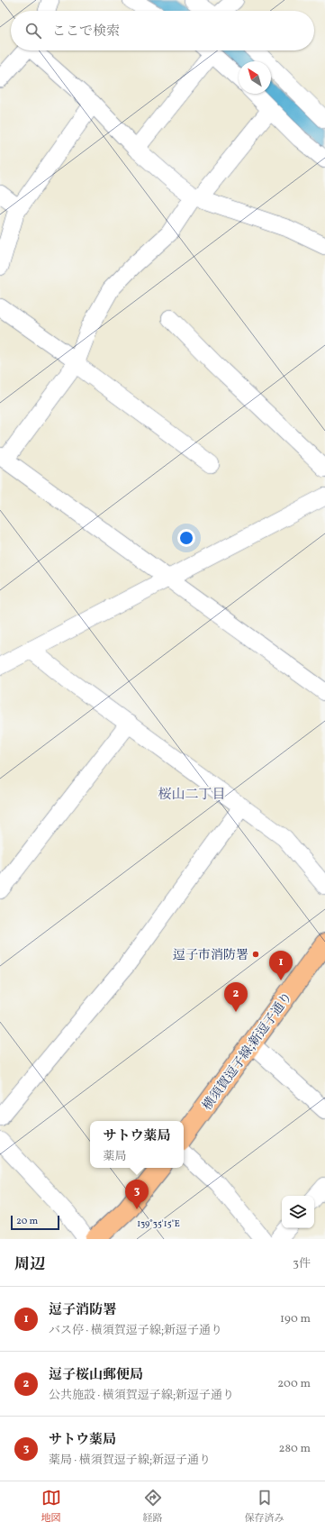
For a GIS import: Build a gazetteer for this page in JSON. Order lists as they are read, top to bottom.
{
  "streets": {
    "main road": ["横須賀逗子線;新逗子通り"]
  },
  "districts": ["桜山二丁目"],
  "places": ["逗子市消防署"],
  "scale_bar": "20 m",
  "north": "top left",
  "page": {
    "search": "ここで検索",
    "pins": ["1", "2", "3"],
    "popup": ["サトウ薬局", "薬局"],
    "scale": "20 m",
    "heading": ["周辺", "3件"],
    "list": [
      {
        "mark": "1",
        "name": "逗子消防署",
        "note": "バス停 · 横須賀逗子線;新逗子通り",
        "value": "190 m"
      },
      {
        "mark": "2",
        "name": "逗子桜山郵便局",
        "note": "公共施設 · 横須賀逗子線;新逗子通り",
        "value": "200 m"
      },
      {
        "mark": "3",
        "name": "サトウ薬局",
        "note": "薬局 · 横須賀逗子線;新逗子通り",
        "value": "280 m"
      }
    ],
    "nav": ["地図", "経路", "保存済み"]
  },
  "coordinates": ["139°35'15\"E"]
}
